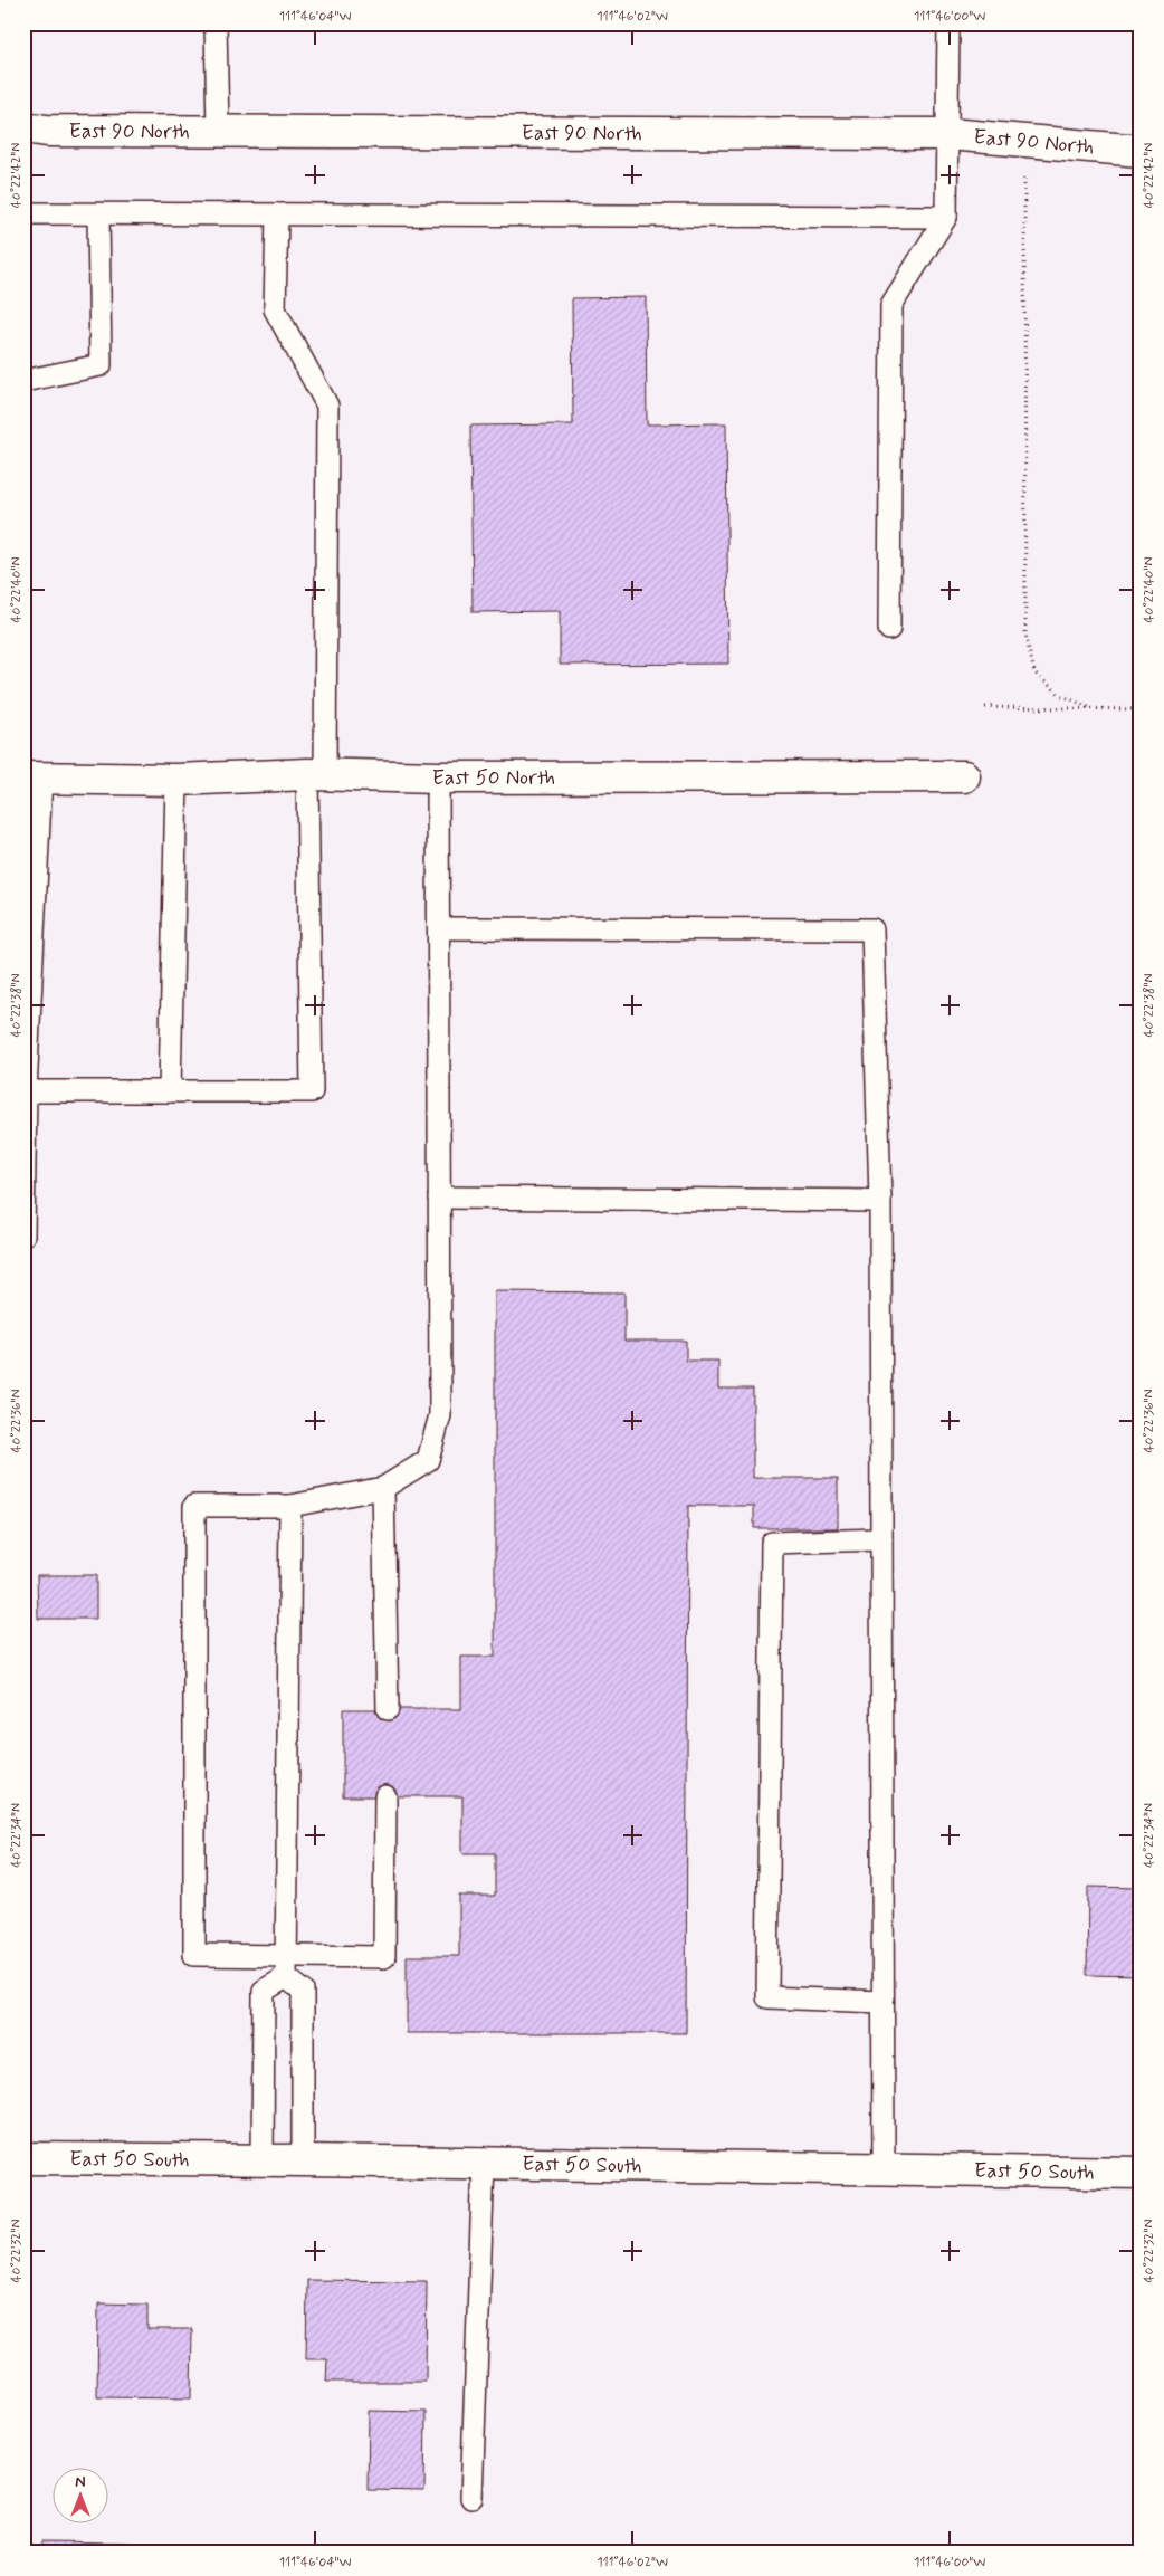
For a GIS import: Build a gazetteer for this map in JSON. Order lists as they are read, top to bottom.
{
  "streets": {
    "street": ["East 90 North", "East 50 North", "East 50 South"]
  },
  "north": "top",
  "coordinates": [
    "111°46'04\"W",
    "111°46'02\"W",
    "111°46'00\"W",
    "40°22'42\"N",
    "40°22'40\"N",
    "40°22'38\"N",
    "40°22'36\"N",
    "40°22'34\"N",
    "40°22'32\"N"
  ]
}
